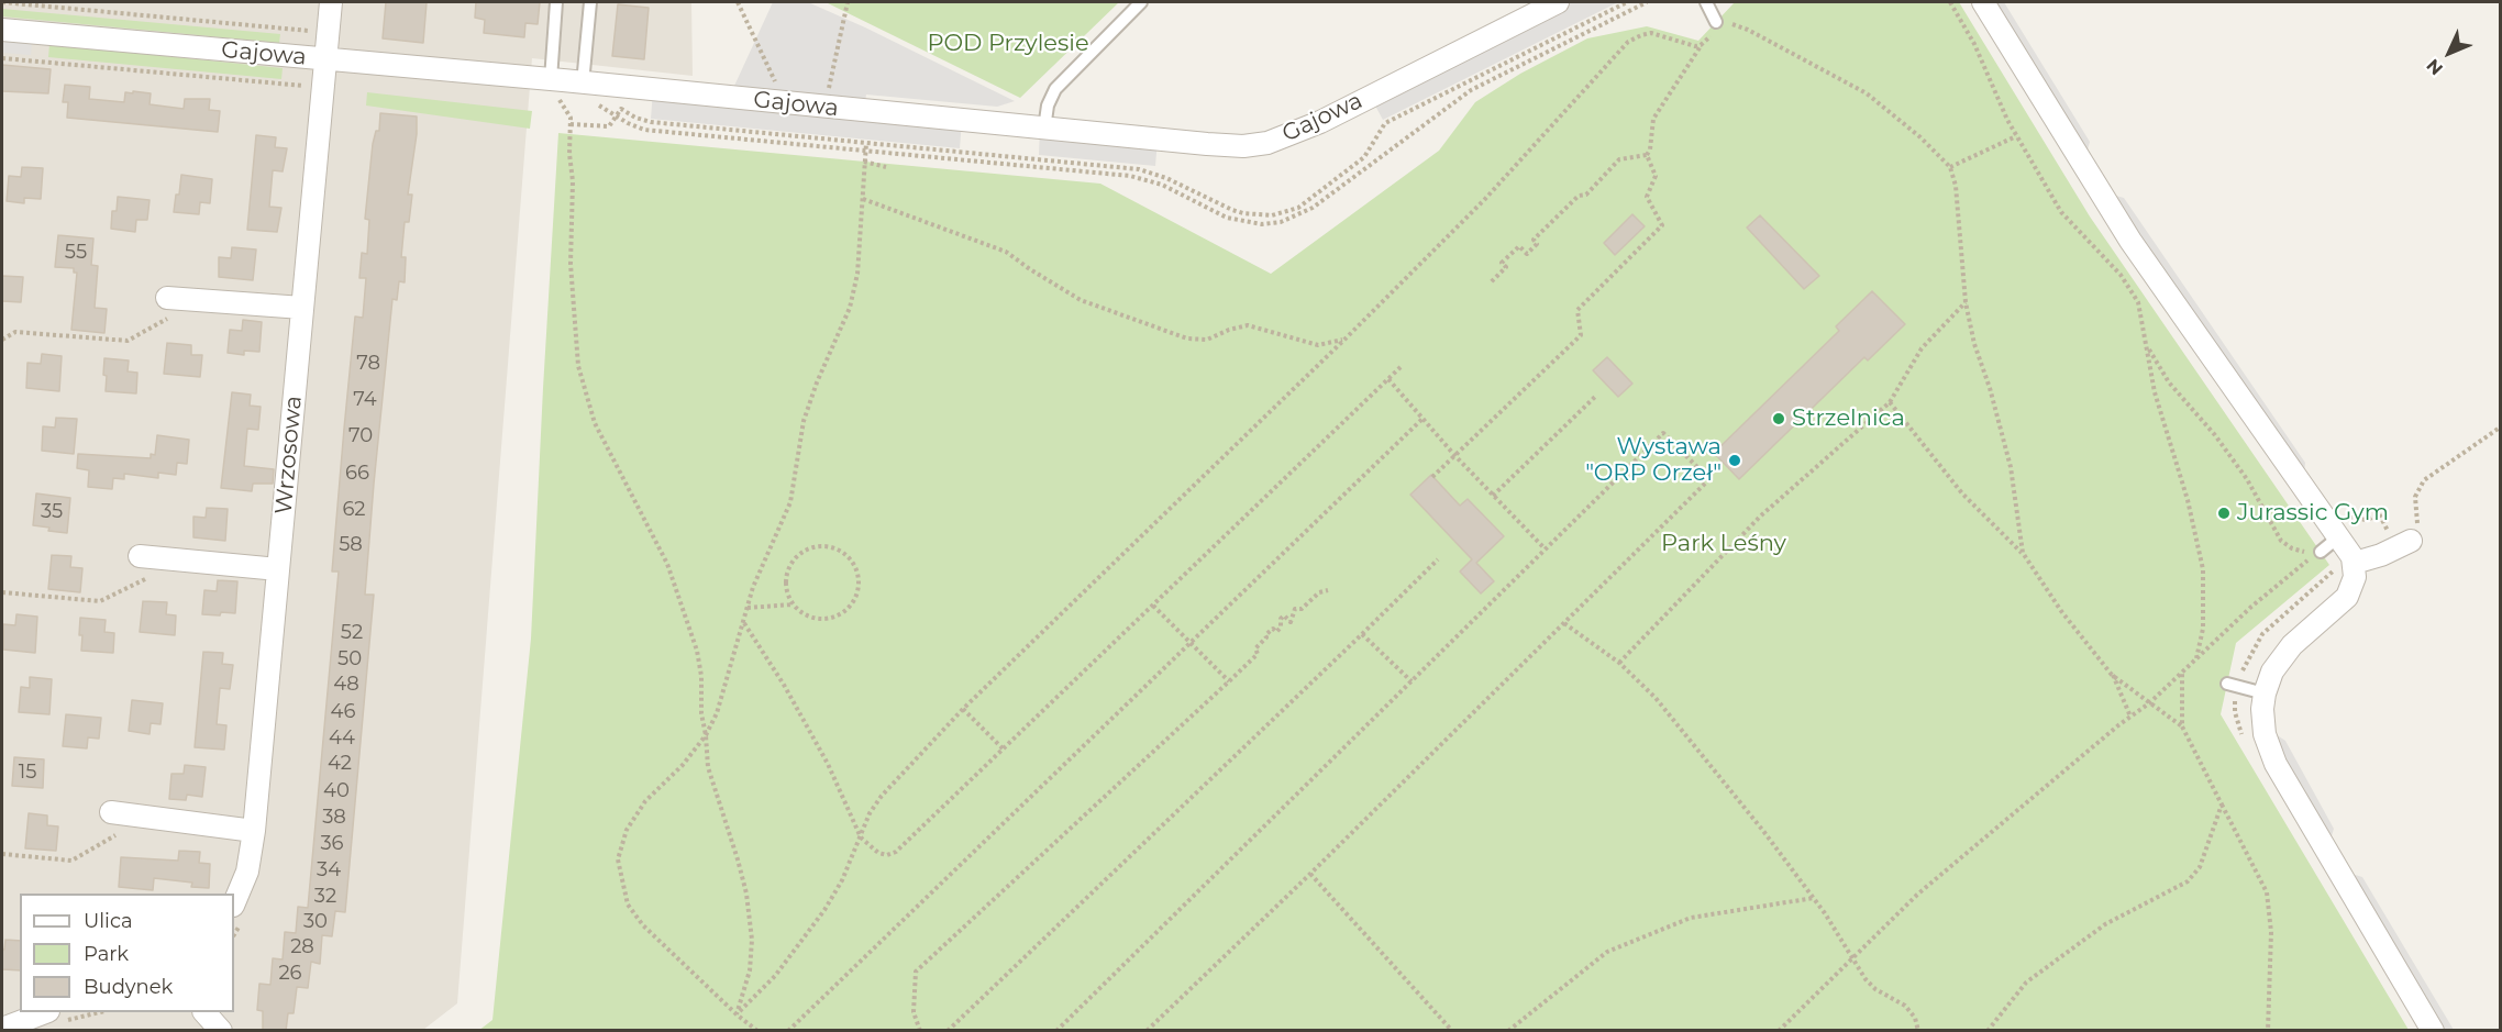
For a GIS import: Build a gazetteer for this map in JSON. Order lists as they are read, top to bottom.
{
  "streets": {
    "street": ["Gajowa", "Wrzosowa"]
  },
  "crossings": [
    ["Gajowa", "Wrzosowa"]
  ],
  "parks": ["POD Przylesie", "Park Leśny"],
  "places": ["Strzelnica", "Wystawa \"ORP Orzeł\"", "Jurassic Gym"],
  "house_numbers": [
    "55",
    "78",
    "74",
    "70",
    "66",
    "62",
    "35",
    "58",
    "52",
    "50",
    "48",
    "46",
    "44",
    "42",
    "15",
    "40",
    "38",
    "36",
    "34",
    "32",
    "30",
    "28",
    "26"
  ],
  "legend": ["Ulica", "Park", "Budynek"],
  "north": "bottom left"
}
